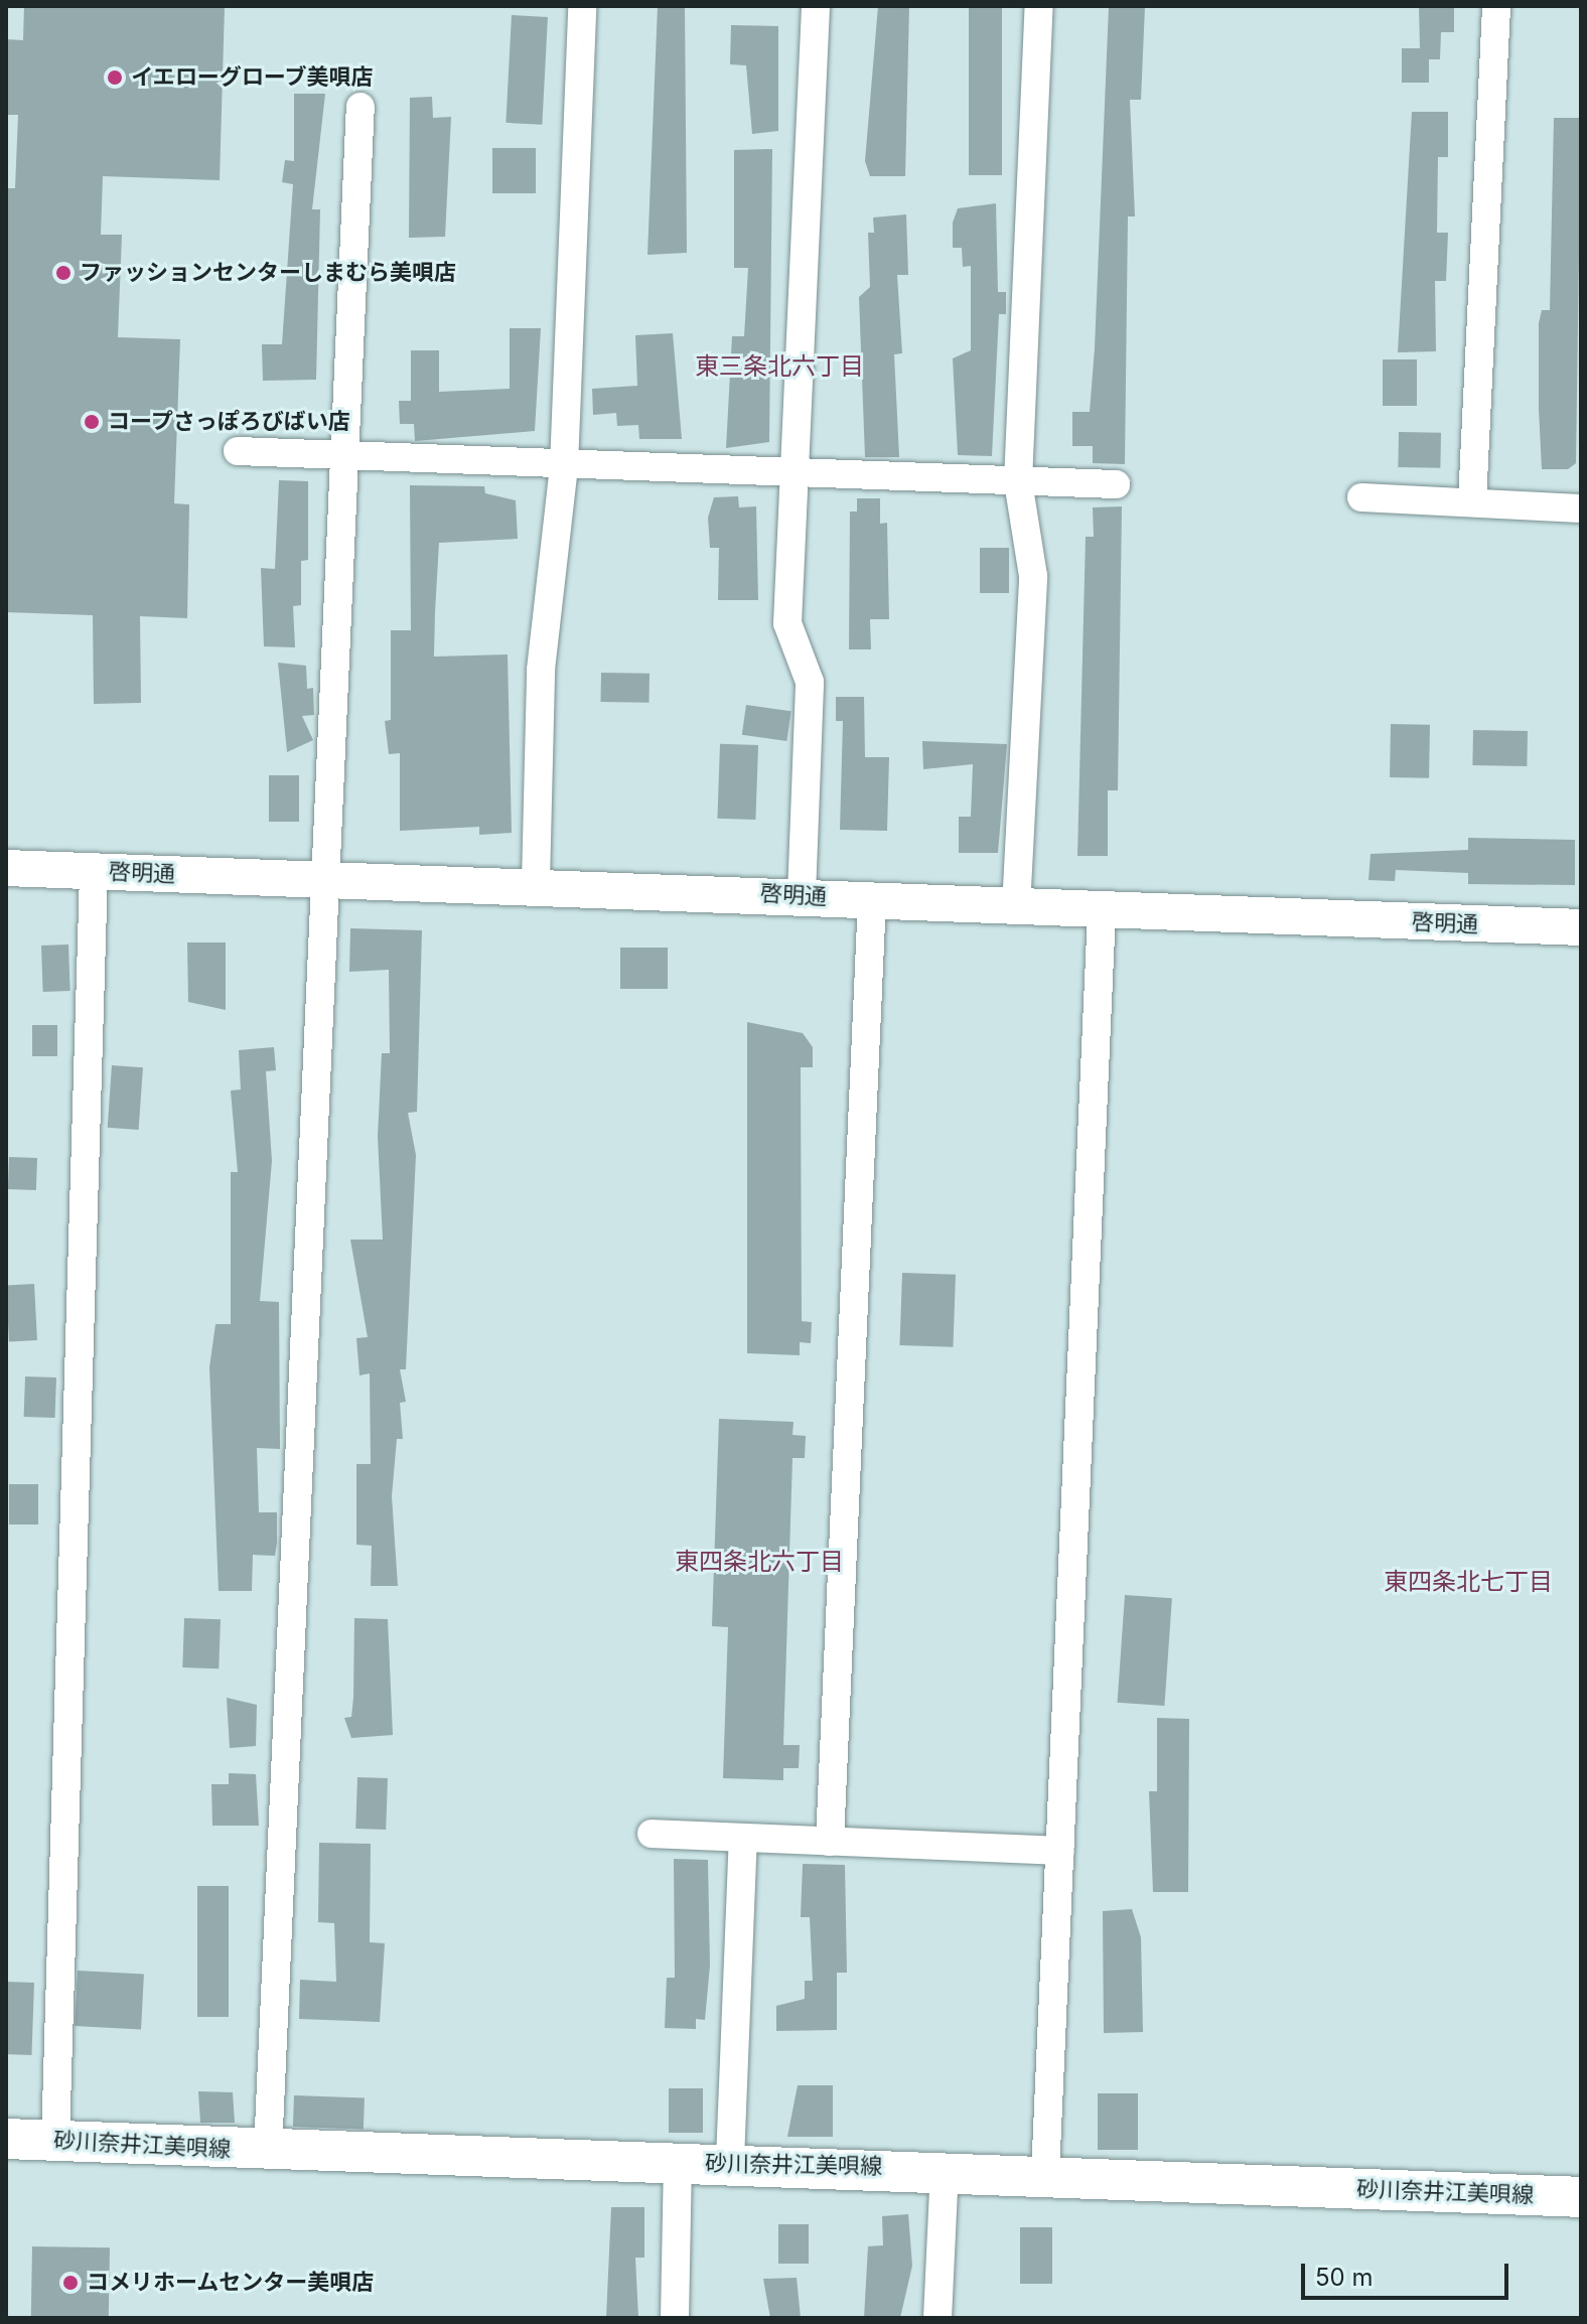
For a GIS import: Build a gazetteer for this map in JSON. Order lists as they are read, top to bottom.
{
  "streets": {
    "main road": ["砂川奈井江美唄線"],
    "street": ["啓明通"]
  },
  "districts": ["東三条北六丁目", "東四条北六丁目", "東四条北七丁目"],
  "places": [
    "イエローグローブ美唄店",
    "ファッションセンターしまむら美唄店",
    "コープさっぽろびばい店",
    "コメリホームセンター美唄店"
  ],
  "scale_bar": "50 m"
}
